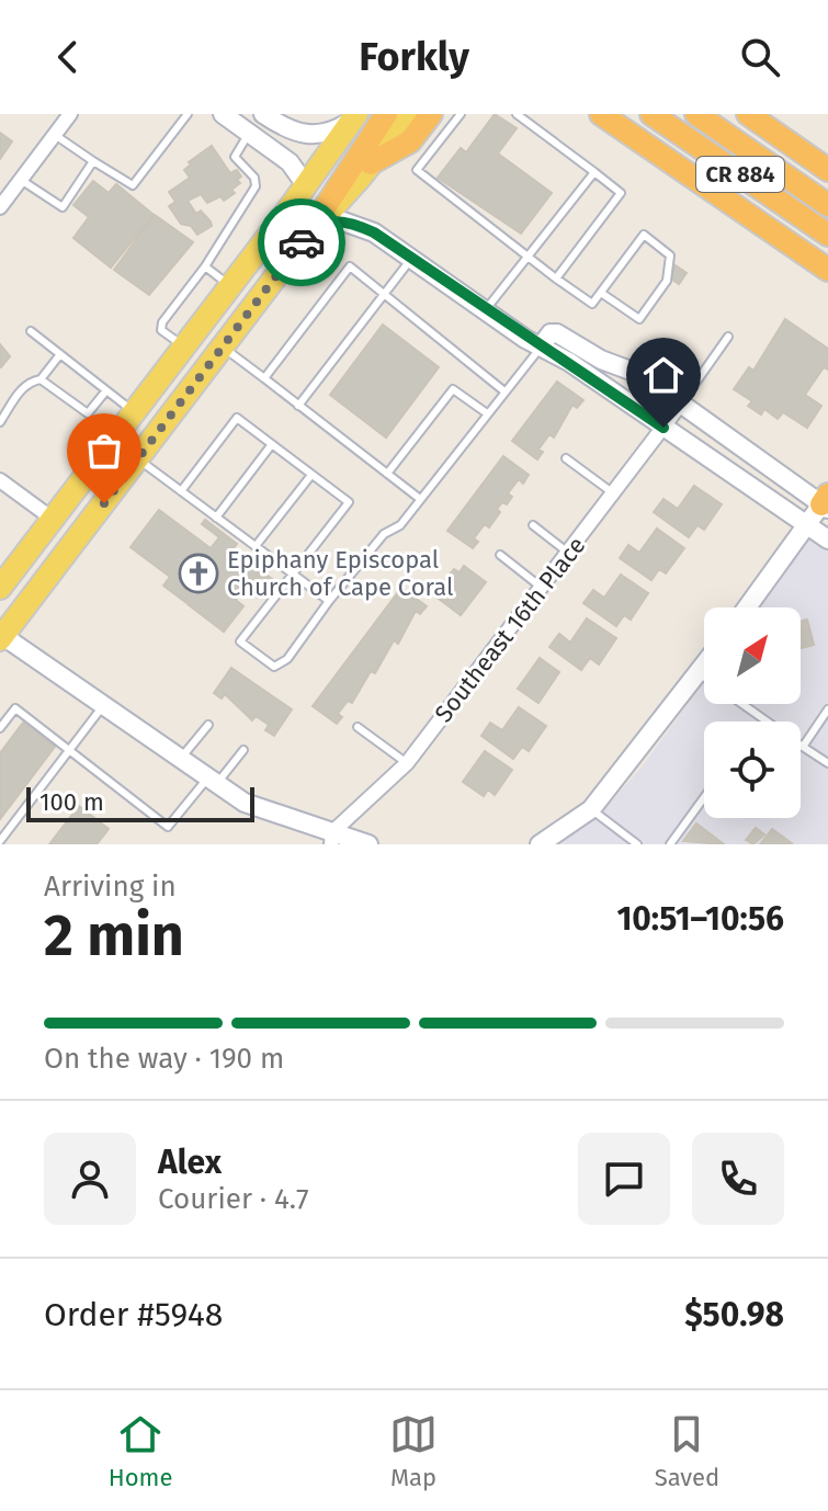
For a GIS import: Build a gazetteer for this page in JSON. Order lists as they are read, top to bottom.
{
  "streets": {
    "highway": ["CR 884"],
    "street": ["Southeast 16th Place"]
  },
  "places": {
    "church": ["Epiphany Episcopal Church of Cape Coral"]
  },
  "scale_bar": "100 m",
  "north": "top right",
  "page": {
    "header": "Forkly",
    "scale": "100 m",
    "heading": ["2 min", "Arriving in", "10:51–10:56"],
    "panel": [
      "Alex",
      "Courier · 4.7",
      "Order #5948",
      "$50.98"
    ],
    "bar": "On the way · 190 m",
    "tabs": ["Home", "Map", "Saved"]
  }
}
